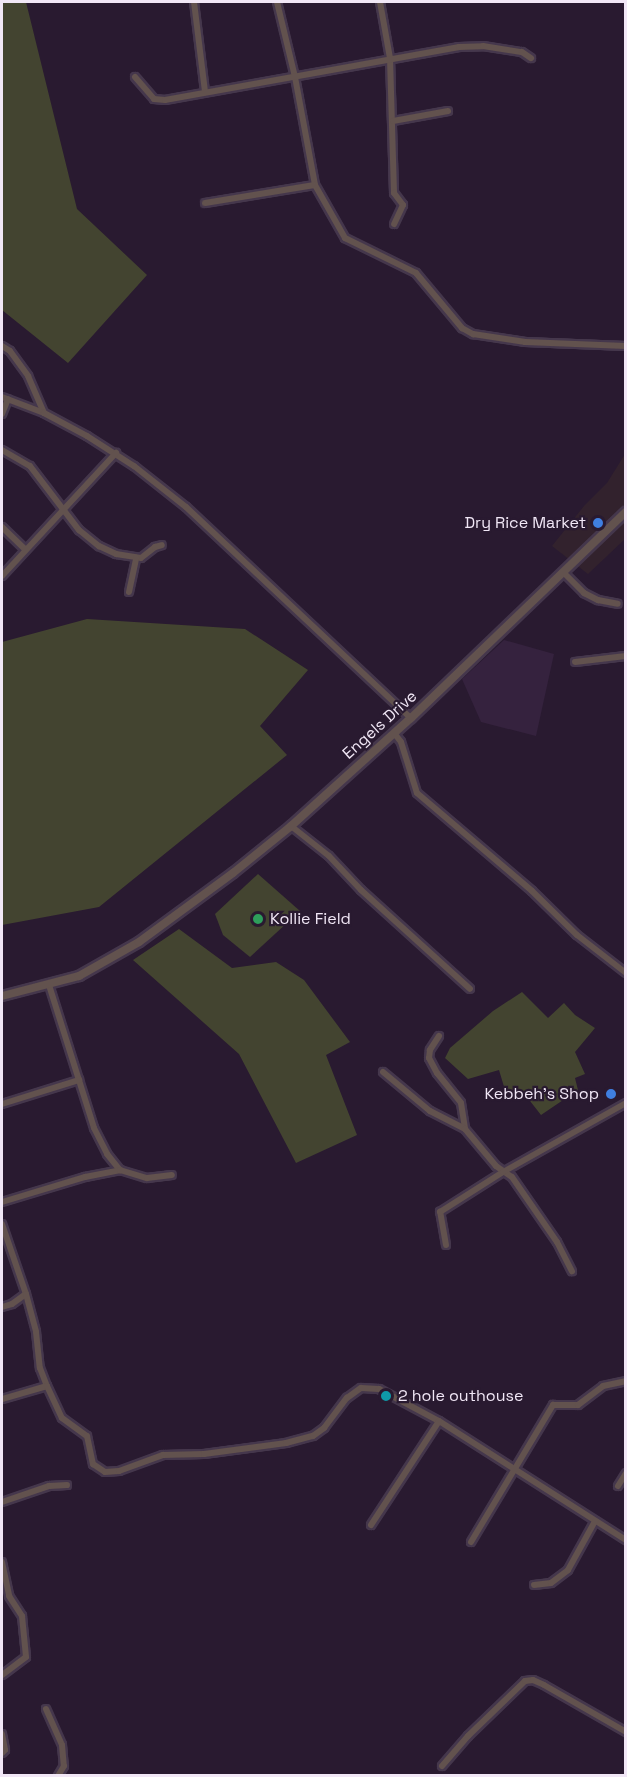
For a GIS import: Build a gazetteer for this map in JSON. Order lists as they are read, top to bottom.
{
  "streets": {
    "street": ["Engels Drive"]
  },
  "places": [
    "Dry Rice Market",
    "Kollie Field",
    "Kebbeh's Shop",
    "2 hole outhouse"
  ]
}
